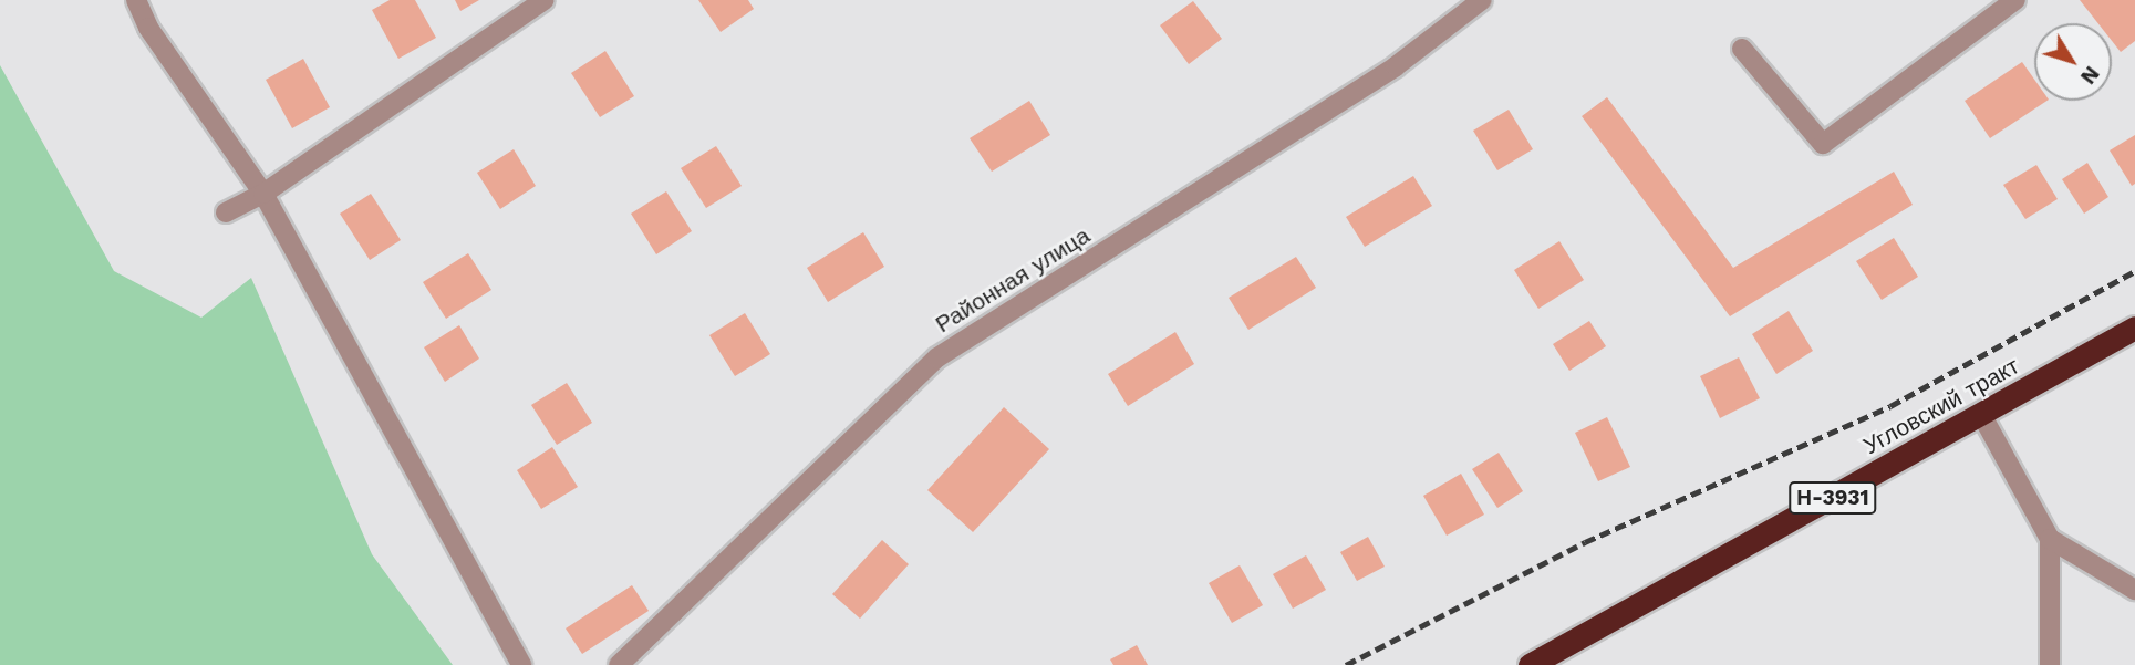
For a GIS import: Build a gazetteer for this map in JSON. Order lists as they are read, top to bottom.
{
  "streets": {
    "highway": ["Угловский тракт", "Н-3931"],
    "street": ["Районная улица"]
  },
  "north": "bottom right"
}
